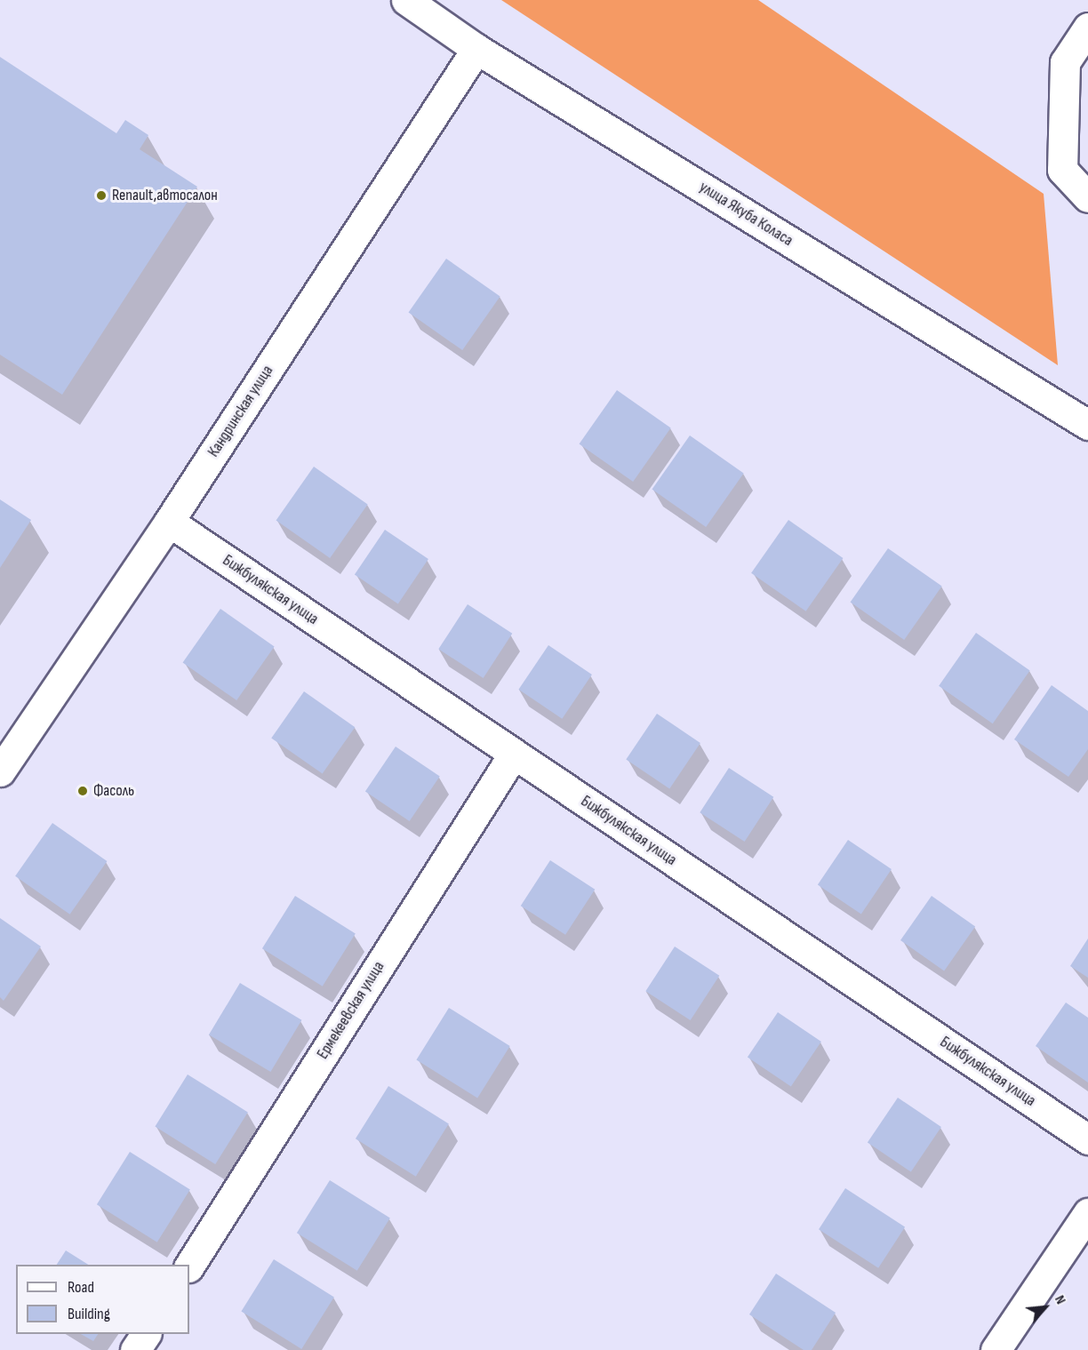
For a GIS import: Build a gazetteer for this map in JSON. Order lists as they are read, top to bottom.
{
  "streets": {
    "street": [
      "улица Якуба Коласа",
      "Кандринская улица",
      "Бижбулякская улица",
      "Ермекеевская улица"
    ]
  },
  "crossings": [
    ["улица Якуба Коласа", "Кандринская улица"],
    ["Кандринская улица", "Бижбулякская улица"],
    ["Бижбулякская улица", "Ермекеевская улица"]
  ],
  "places": ["Renault,автосалон", "Фасоль"],
  "legend": ["Road", "Building"],
  "north": "top right"
}
